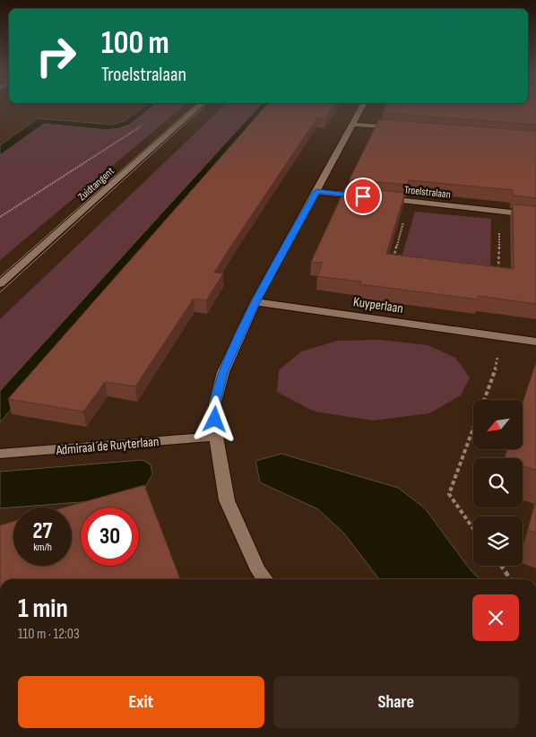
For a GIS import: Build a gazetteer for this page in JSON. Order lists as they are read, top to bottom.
{
  "streets": {
    "street": [
      "Zuidtangent",
      "Troelstralaan",
      "Kuyperlaan",
      "Admiraal de Ruyterlaan"
    ]
  },
  "north": "bottom left",
  "page": {
    "turn": ["100 m", "Troelstralaan"],
    "speed": "27 km/h",
    "limit": "30",
    "heading": ["1 min", "110 m · 12:03"],
    "buttons": ["Exit", "Share"]
  }
}
